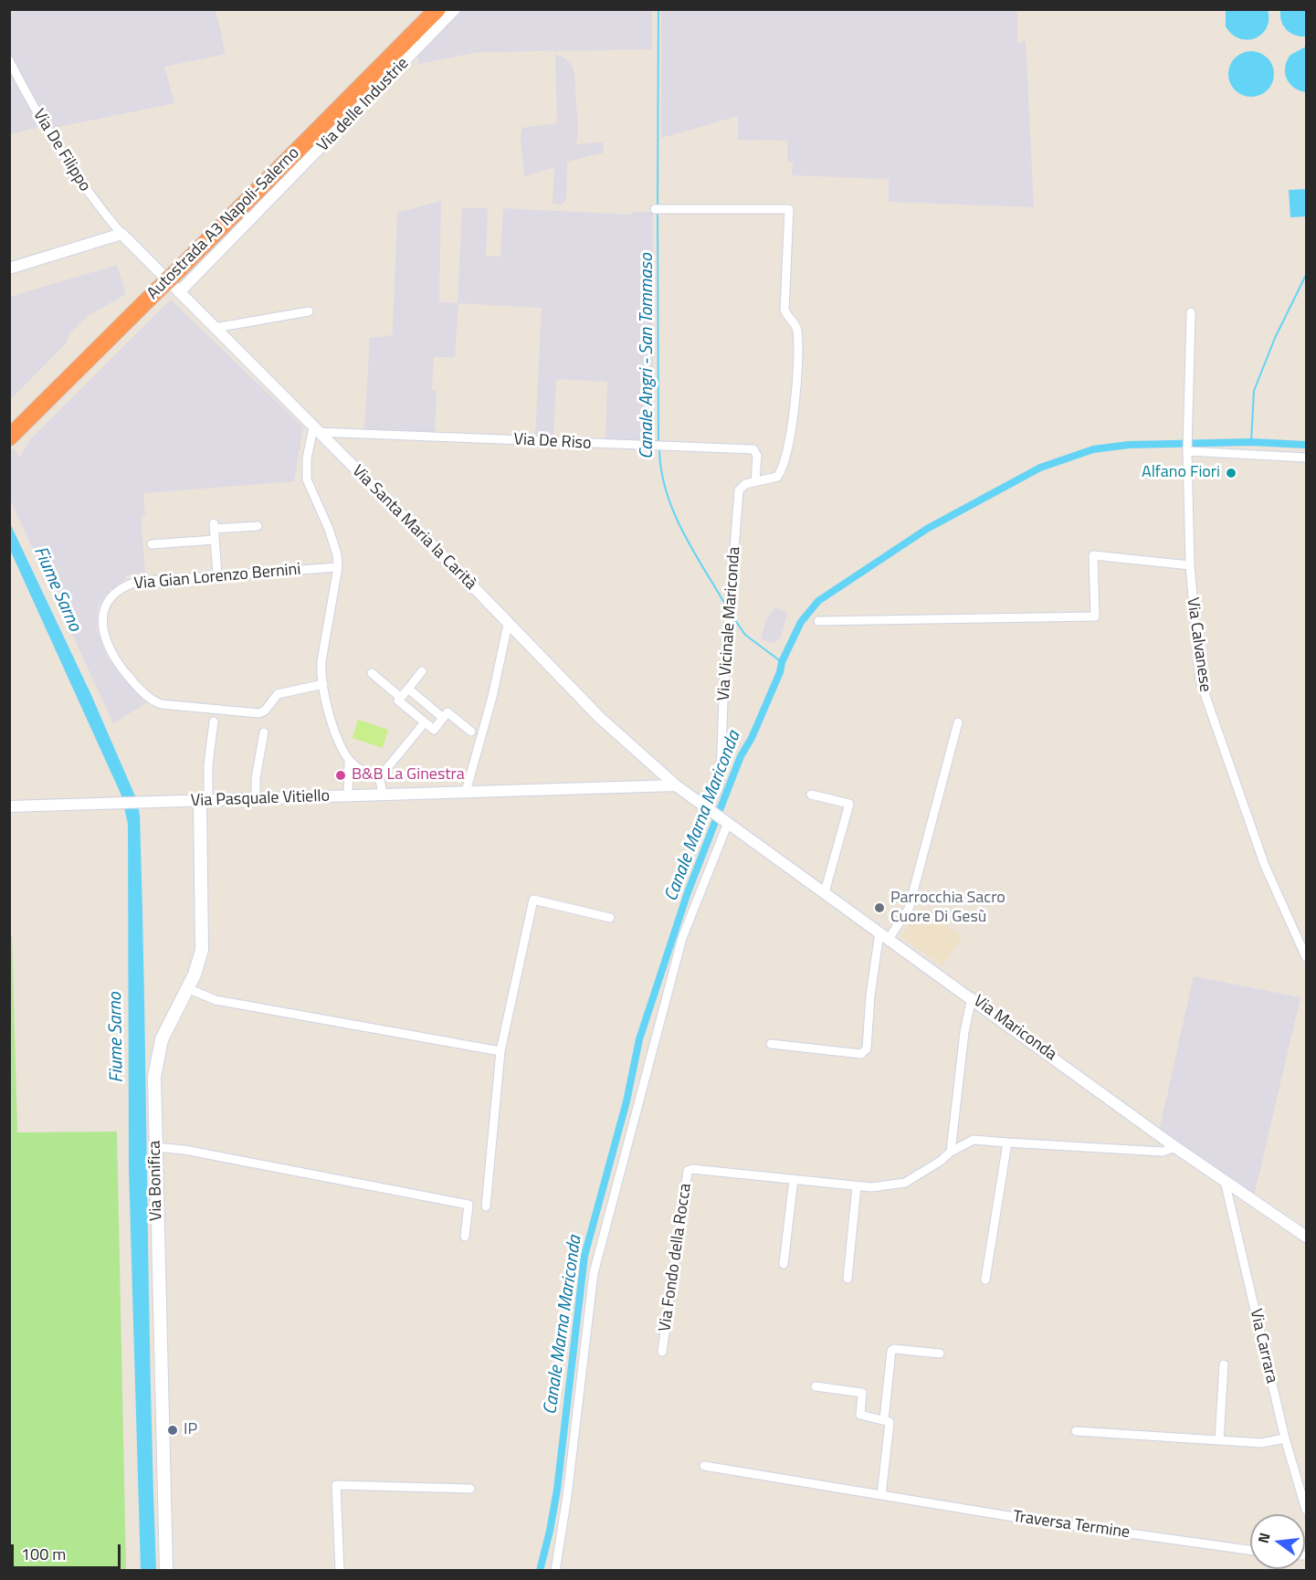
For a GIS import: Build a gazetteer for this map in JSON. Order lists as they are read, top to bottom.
{
  "streets": {
    "highway": ["Autostrada A3 Napoli-Salerno"],
    "main road": ["Via Bonifica"],
    "street": [
      "Via delle Industrie",
      "Via De Filippo",
      "Via De Riso",
      "Via Santa Maria la Carità",
      "Via Gian Lorenzo Bernini",
      "Via Vicinale Mariconda",
      "Via Calvanese",
      "Via Pasquale Vitiello",
      "Via Mariconda",
      "Via Fondo della Rocca",
      "Via Carrara",
      "Traversa Termine"
    ]
  },
  "crossings": [
    ["Via delle Industrie", "Via Santa Maria la Carità"],
    ["Via De Filippo", "Via Santa Maria la Carità"],
    ["Via De Riso", "Via Santa Maria la Carità"],
    ["Via De Riso", "Via Vicinale Mariconda"],
    ["Via Santa Maria la Carità", "Via Vicinale Mariconda"],
    ["Via Santa Maria la Carità", "Via Pasquale Vitiello"],
    ["Via Santa Maria la Carità", "Via Mariconda"],
    ["Via Vicinale Mariconda", "Via Mariconda"],
    ["Via Pasquale Vitiello", "Via Bonifica"],
    ["Via Mariconda", "Via Fondo della Rocca"],
    ["Via Mariconda", "Via Carrara"]
  ],
  "water": ["Canale Angri - San Tommaso", "Fiume Sarno", "Canale Marna Mariconda"],
  "places": [
    "Alfano Fiori",
    "B&B La Ginestra",
    "Parrocchia Sacro Cuore Di Gesù",
    "IP"
  ],
  "scale_bar": "100 m",
  "north": "left"
}
